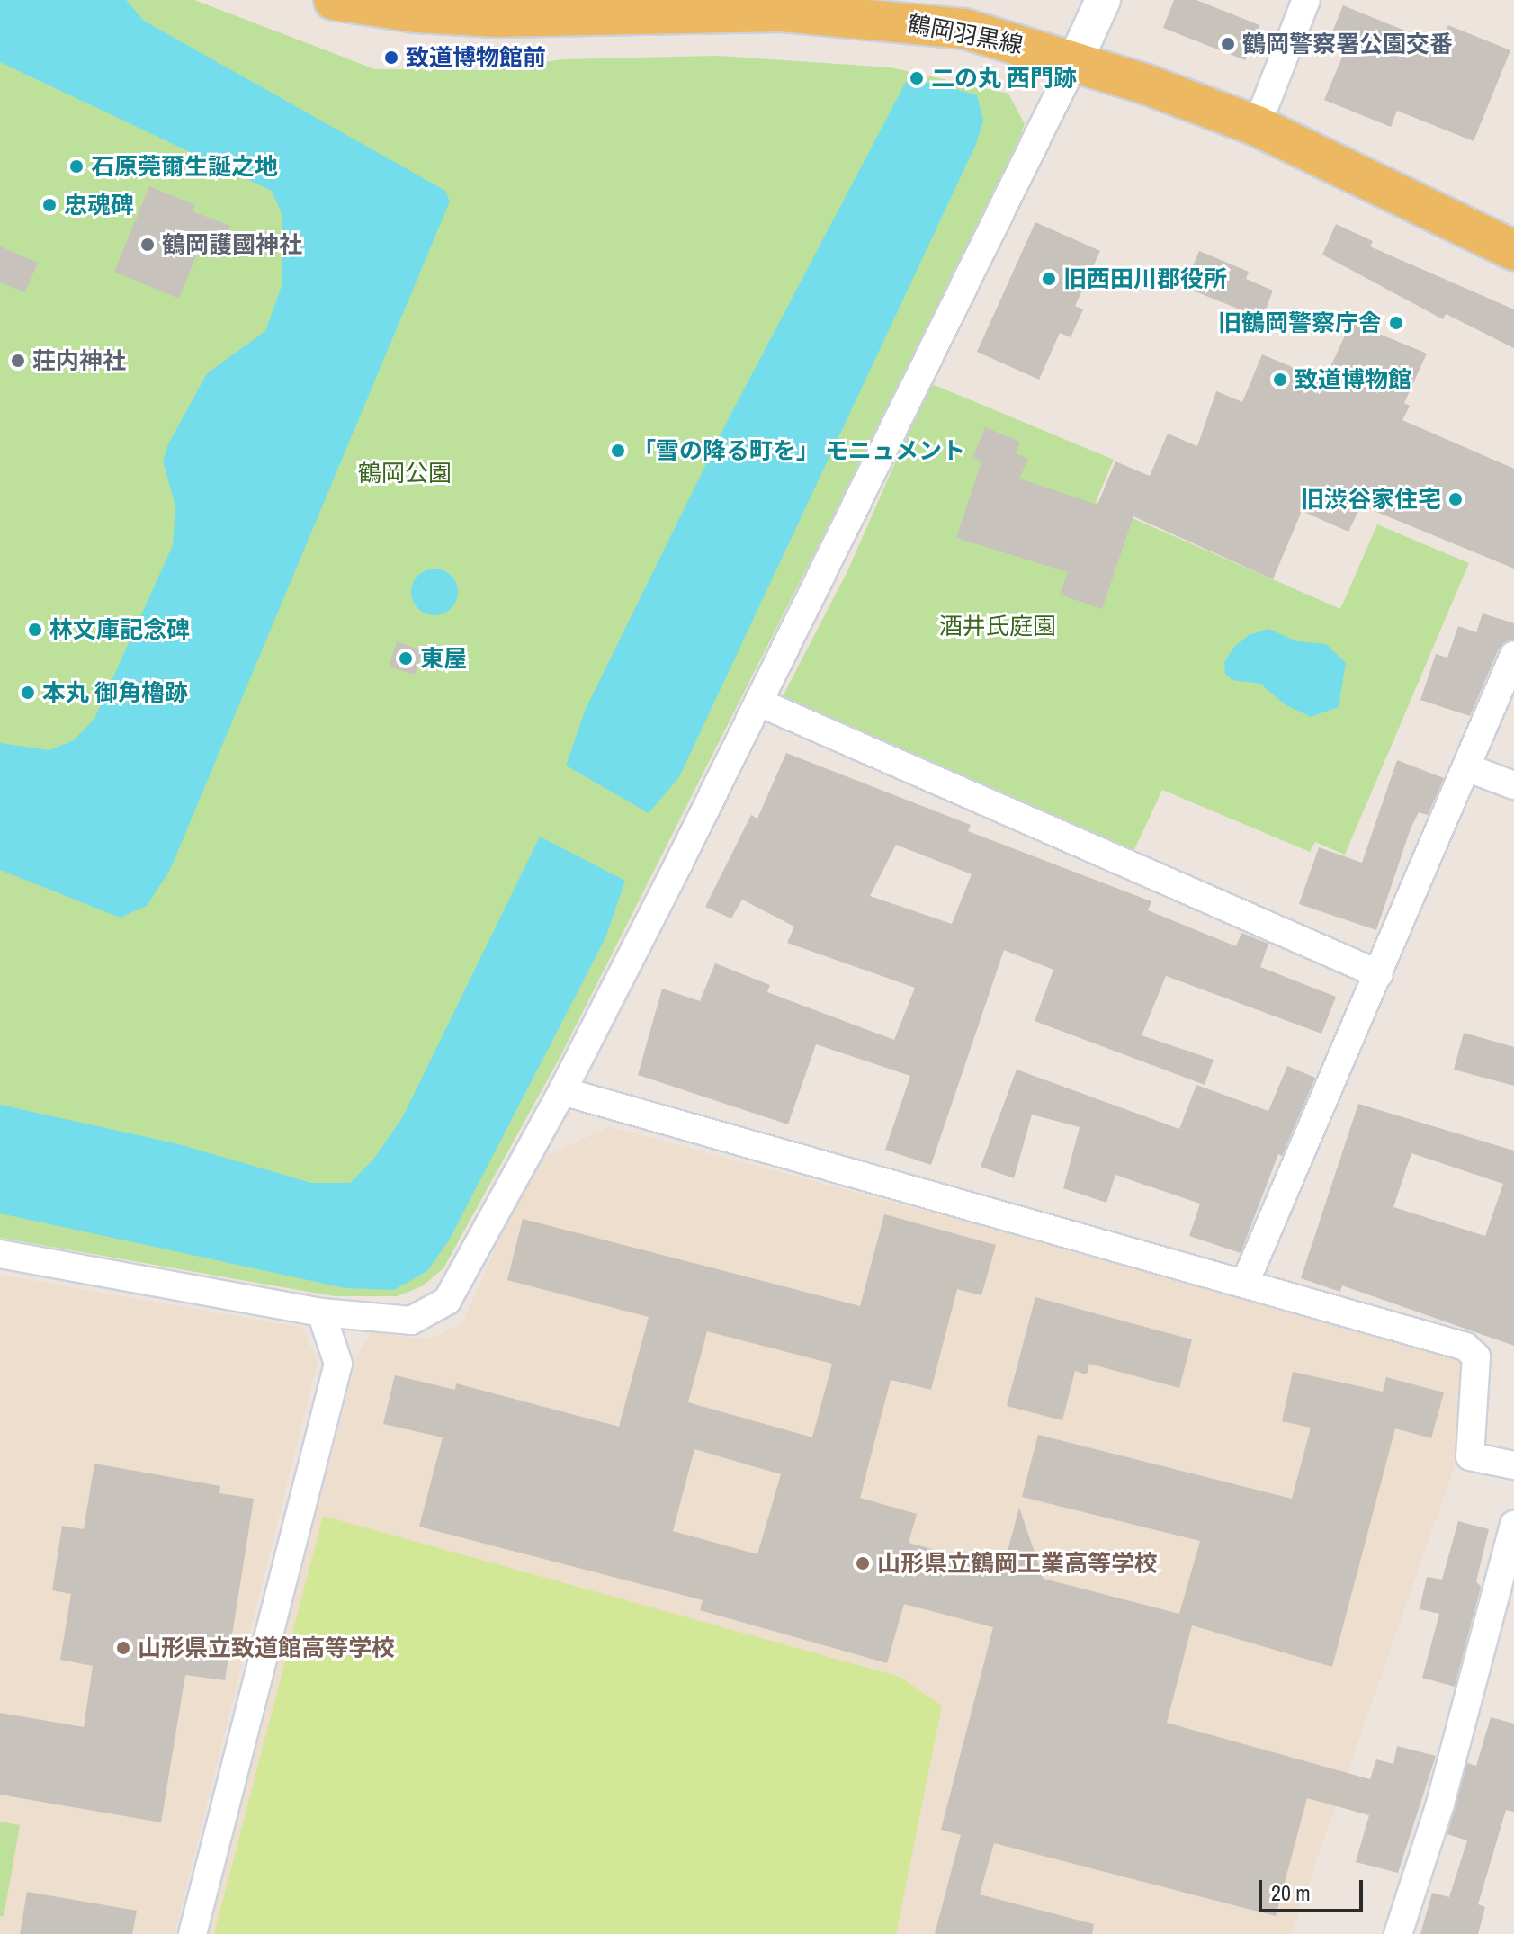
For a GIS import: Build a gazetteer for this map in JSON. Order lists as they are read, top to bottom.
{
  "streets": {
    "main road": ["鶴岡羽黒線"]
  },
  "parks": ["鶴岡公園", "酒井氏庭園"],
  "places": [
    "鶴岡警察署公園交番",
    "致道博物館前",
    "二の丸 西門跡",
    "石原莞爾生誕之地",
    "忠魂碑",
    "鶴岡護國神社",
    "旧西田川郡役所",
    "旧鶴岡警察庁舎",
    "荘内神社",
    "致道博物館",
    "「雪の降る町を」 モニュメント",
    "旧渋谷家住宅",
    "林文庫記念碑",
    "東屋",
    "本丸 御角櫓跡",
    "山形県立鶴岡工業高等学校",
    "山形県立致道館高等学校"
  ],
  "scale_bar": "20 m"
}
